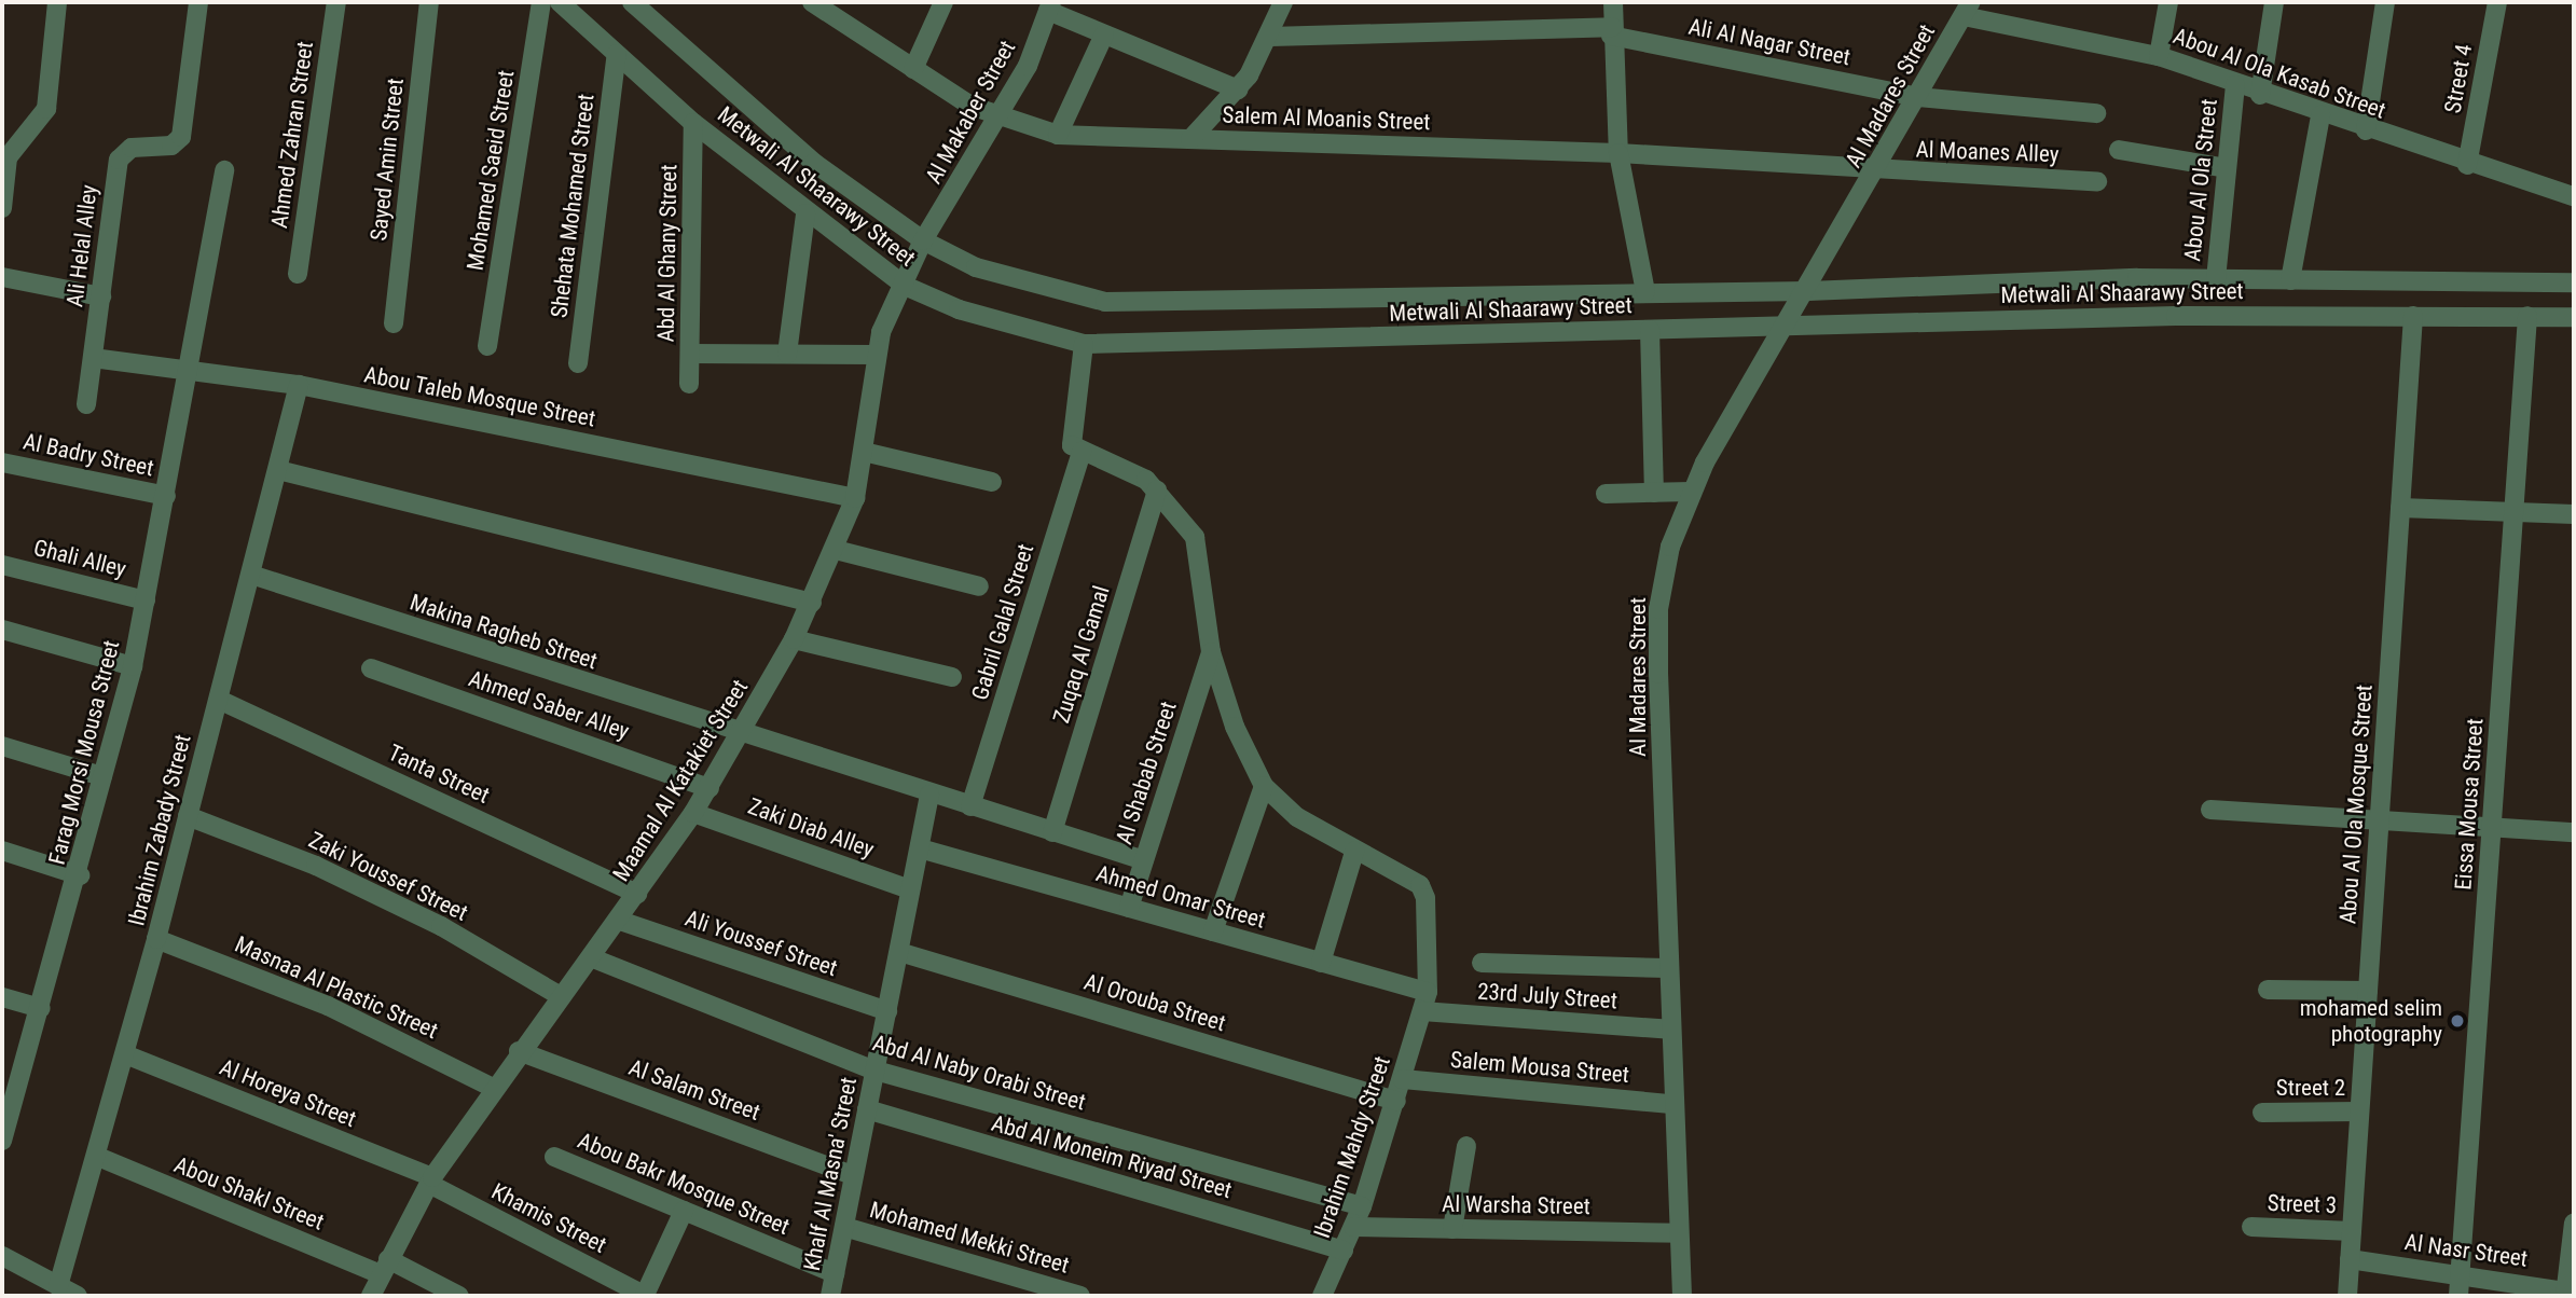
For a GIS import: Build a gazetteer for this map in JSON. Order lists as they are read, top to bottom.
{
  "streets": {
    "street": [
      "Ali Al Nagar Street",
      "Abou Al Ola Kasab Street",
      "Street 4",
      "Al Madares Street",
      "Al Makaber Street",
      "Salem Al Moanis Street",
      "Ahmed Zahran Street",
      "Al Moanes Alley",
      "Sayed Amin Street",
      "Mohamed Saeid Street",
      "Abou Al Ola Street",
      "Metwali Al Shaarawy Street",
      "Shehata Mohamed Street",
      "Ali Helal Alley",
      "Abd Al Ghany Street",
      "Abou Taleb Mosque Street",
      "Al Badry Street",
      "Ghali Alley",
      "Gabril Galal Street",
      "Makina Ragheb Street",
      "Zuqaq Al Gamal",
      "Ahmed Saber Alley",
      "Farag Morsi Mousa Street",
      "Al Shabab Street",
      "Tanta Street",
      "Maamal Al Katakiet Street",
      "Abou Al Ola Mosque Street",
      "Eissa Mousa Street",
      "Zaki Diab Alley",
      "Ibrahim Zabady Street",
      "Zaki Youssef Street",
      "Ahmed Omar Street",
      "Ali Youssef Street",
      "Masnaa Al Plastic Street",
      "23rd July Street",
      "Al Orouba Street",
      "Salem Mousa Street",
      "Abd Al Naby Orabi Street",
      "Street 2",
      "Al Salam Street",
      "Al Horeya Street",
      "Ibrahim Mahdy Street",
      "Abd Al Moneim Riyad Street",
      "Khalf Al Masna' Street",
      "Abou Bakr Mosque Street",
      "Abou Shakl Street",
      "Street 3",
      "Al Warsha Street",
      "Khamis Street",
      "Mohamed Mekki Street",
      "Al Nasr Street"
    ]
  },
  "crossings": [
    ["Ali Al Nagar Street", "Al Madares Street"],
    ["Abou Al Ola Kasab Street", "Street 4"],
    ["Abou Al Ola Kasab Street", "Al Madares Street"],
    ["Abou Al Ola Kasab Street", "Abou Al Ola Street"],
    ["Al Madares Street", "Salem Al Moanis Street"],
    ["Al Madares Street", "Al Moanes Alley"],
    ["Al Madares Street", "Metwali Al Shaarawy Street"],
    ["Al Madares Street", "23rd July Street"],
    ["Al Madares Street", "Salem Mousa Street"],
    ["Al Madares Street", "Al Warsha Street"],
    ["Al Makaber Street", "Salem Al Moanis Street"],
    ["Al Makaber Street", "Metwali Al Shaarawy Street"],
    ["Al Makaber Street", "Maamal Al Katakiet Street"],
    ["Salem Al Moanis Street", "Al Moanes Alley"],
    ["Abou Al Ola Street", "Metwali Al Shaarawy Street"],
    ["Metwali Al Shaarawy Street", "Shehata Mohamed Street"],
    ["Metwali Al Shaarawy Street", "Abd Al Ghany Street"],
    ["Metwali Al Shaarawy Street", "Maamal Al Katakiet Street"],
    ["Metwali Al Shaarawy Street", "Abou Al Ola Mosque Street"],
    ["Metwali Al Shaarawy Street", "Eissa Mousa Street"],
    ["Ali Helal Alley", "Abou Taleb Mosque Street"],
    ["Abou Taleb Mosque Street", "Farag Morsi Mousa Street"],
    ["Abou Taleb Mosque Street", "Maamal Al Katakiet Street"],
    ["Abou Taleb Mosque Street", "Ibrahim Zabady Street"],
    ["Al Badry Street", "Farag Morsi Mousa Street"],
    ["Ghali Alley", "Farag Morsi Mousa Street"],
    ["Makina Ragheb Street", "Maamal Al Katakiet Street"],
    ["Makina Ragheb Street", "Ibrahim Zabady Street"],
    ["Ahmed Saber Alley", "Maamal Al Katakiet Street"],
    ["Al Shabab Street", "Ahmed Omar Street"],
    ["Tanta Street", "Maamal Al Katakiet Street"],
    ["Tanta Street", "Ibrahim Zabady Street"],
    ["Maamal Al Katakiet Street", "Zaki Diab Alley"],
    ["Maamal Al Katakiet Street", "Zaki Youssef Street"],
    ["Maamal Al Katakiet Street", "Ali Youssef Street"],
    ["Maamal Al Katakiet Street", "Masnaa Al Plastic Street"],
    ["Maamal Al Katakiet Street", "Abd Al Naby Orabi Street"],
    ["Maamal Al Katakiet Street", "Al Salam Street"],
    ["Maamal Al Katakiet Street", "Al Horeya Street"],
    ["Maamal Al Katakiet Street", "Abou Shakl Street"],
    ["Maamal Al Katakiet Street", "Khamis Street"],
    ["Abou Al Ola Mosque Street", "Street 2"],
    ["Abou Al Ola Mosque Street", "Street 3"],
    ["Abou Al Ola Mosque Street", "Al Nasr Street"],
    ["Eissa Mousa Street", "Al Nasr Street"],
    ["Zaki Diab Alley", "Khalf Al Masna' Street"],
    ["Ibrahim Zabady Street", "Zaki Youssef Street"],
    ["Ibrahim Zabady Street", "Masnaa Al Plastic Street"],
    ["Ibrahim Zabady Street", "Al Horeya Street"],
    ["Ibrahim Zabady Street", "Abou Shakl Street"],
    ["Ahmed Omar Street", "Ibrahim Mahdy Street"],
    ["Ahmed Omar Street", "Khalf Al Masna' Street"],
    ["Ali Youssef Street", "Khalf Al Masna' Street"],
    ["23rd July Street", "Ibrahim Mahdy Street"],
    ["Al Orouba Street", "Ibrahim Mahdy Street"],
    ["Al Orouba Street", "Khalf Al Masna' Street"],
    ["Salem Mousa Street", "Ibrahim Mahdy Street"],
    ["Abd Al Naby Orabi Street", "Ibrahim Mahdy Street"],
    ["Abd Al Naby Orabi Street", "Khalf Al Masna' Street"],
    ["Al Salam Street", "Khalf Al Masna' Street"],
    ["Al Horeya Street", "Khamis Street"],
    ["Ibrahim Mahdy Street", "Abd Al Moneim Riyad Street"],
    ["Ibrahim Mahdy Street", "Al Warsha Street"],
    ["Abd Al Moneim Riyad Street", "Khalf Al Masna' Street"],
    ["Khalf Al Masna' Street", "Abou Bakr Mosque Street"],
    ["Khalf Al Masna' Street", "Mohamed Mekki Street"]
  ],
  "places": ["mohamed selim photography"]
}
